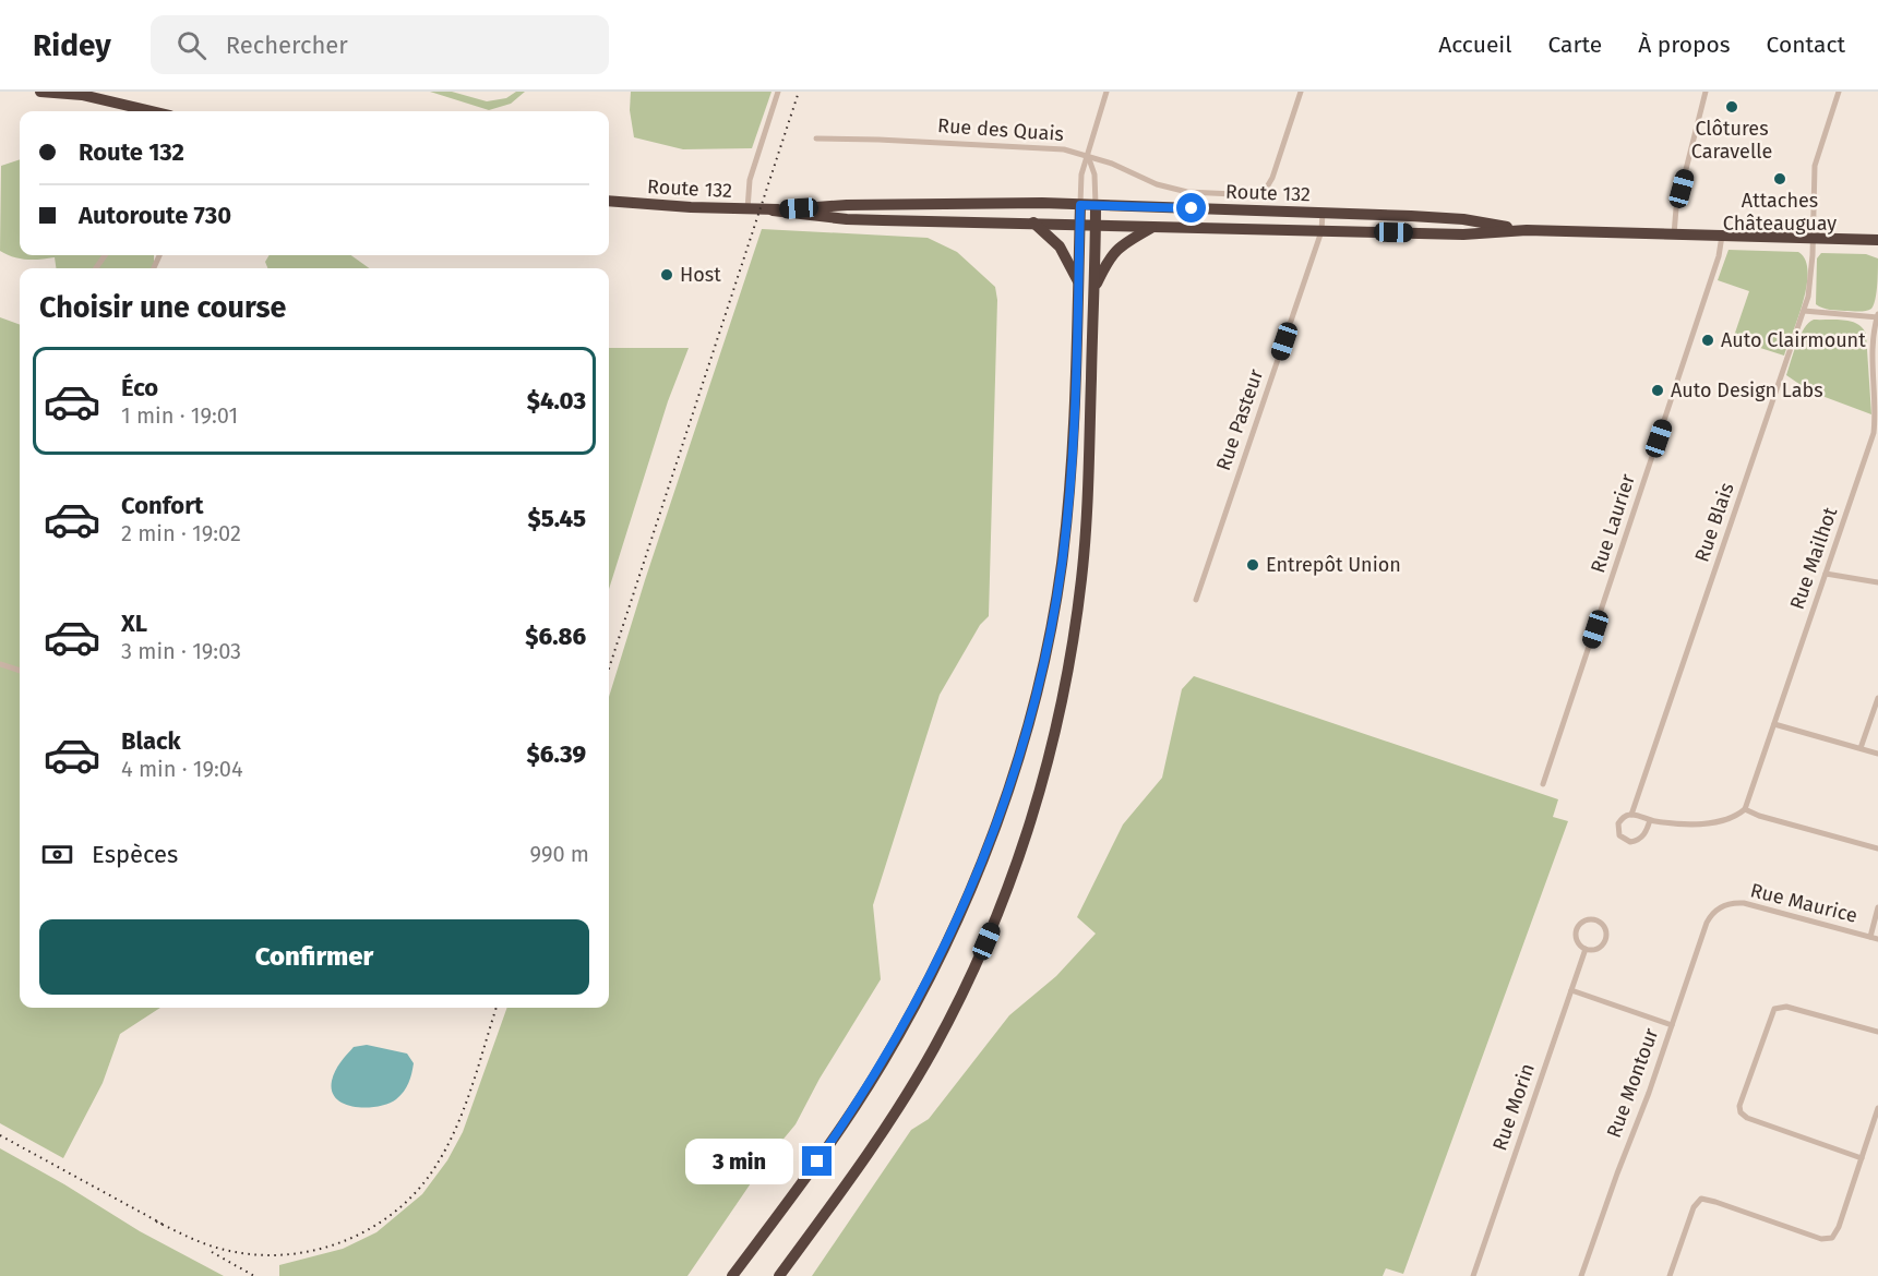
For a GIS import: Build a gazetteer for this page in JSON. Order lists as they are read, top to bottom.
{
  "streets": {
    "highway": ["Route 132"],
    "street": [
      "Rue des Quais",
      "Rue Pasteur",
      "Rue Blais",
      "Rue Laurier",
      "Rue Mailhot",
      "Rue Maurice",
      "Rue Montour",
      "Rue Morin"
    ]
  },
  "crossings": [
    ["Route 132", "Rue Pasteur"],
    ["Route 132", "Rue Blais"],
    ["Route 132", "Rue Laurier"],
    ["Rue Maurice", "Rue Montour"]
  ],
  "places": [
    "Clôtures Caravelle",
    "Attaches Châteauguay",
    "Host",
    "Auto Clairmount",
    "Auto Design Labs",
    "Entrepôt Union"
  ],
  "page": {
    "header": "Ridey",
    "search": "Rechercher",
    "nav": [
      "Accueil",
      "Carte",
      "À propos",
      "Contact"
    ],
    "banner": ["Route 132", "Autoroute 730"],
    "heading": "Choisir une course",
    "list": [
      {
        "name": "Éco",
        "note": "1 min · 19:01",
        "value": "$4.03"
      },
      {
        "name": "Confort",
        "note": "2 min · 19:02",
        "value": "$5.45"
      },
      {
        "name": "XL",
        "note": "3 min · 19:03",
        "value": "$6.86"
      },
      {
        "name": "Black",
        "note": "4 min · 19:04",
        "value": "$6.39"
      }
    ],
    "pay": ["Espèces", "990 m"],
    "buttons": "Confirmer",
    "bubble": "3 min"
  }
}
